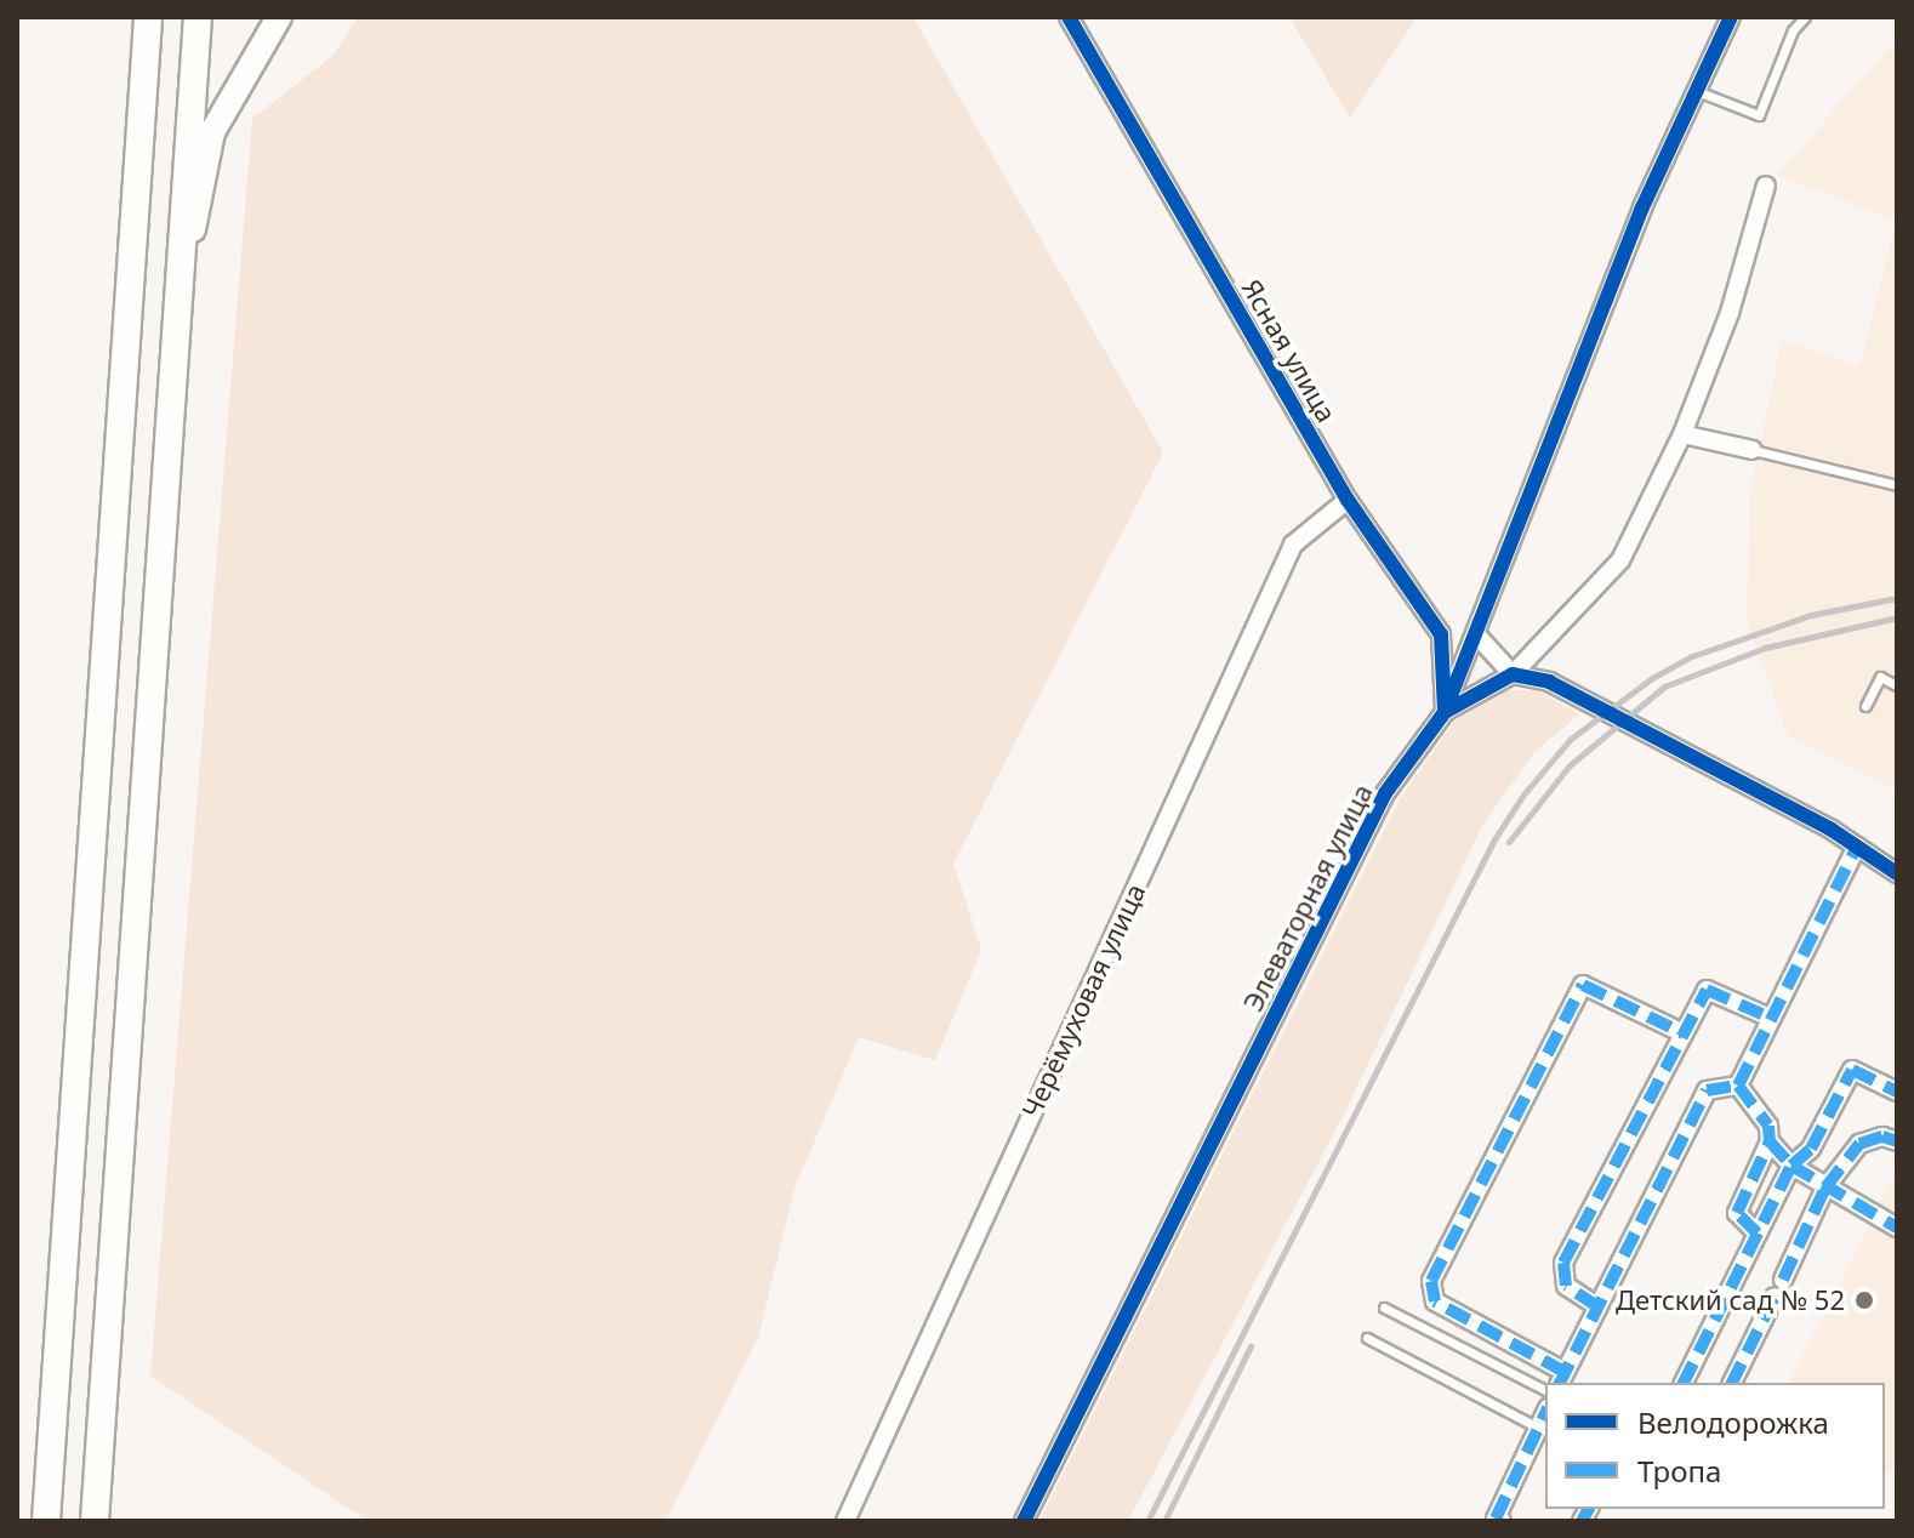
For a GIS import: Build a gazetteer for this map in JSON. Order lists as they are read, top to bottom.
{
  "streets": {
    "street": ["Ясная улица", "Элеваторная улица", "Черёмуховая улица"]
  },
  "crossings": [
    ["Ясная улица", "Элеваторная улица"],
    ["Ясная улица", "Черёмуховая улица"]
  ],
  "places": ["Детский сад № 52"],
  "legend": ["Велодорожка", "Тропа"]
}
